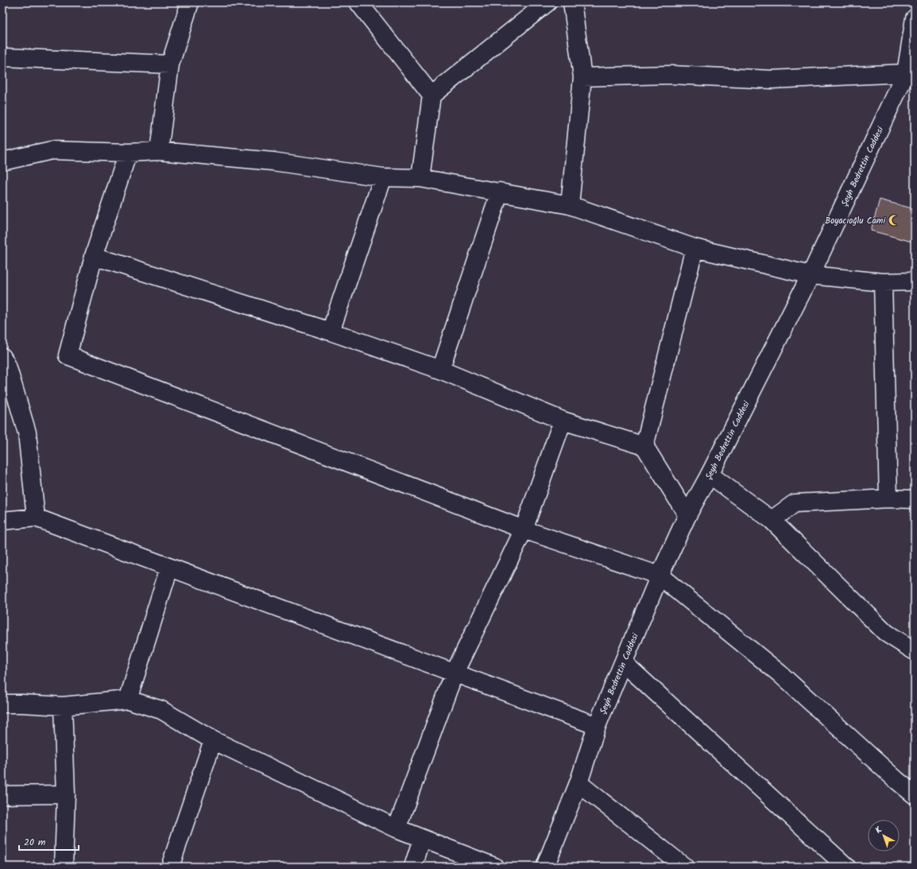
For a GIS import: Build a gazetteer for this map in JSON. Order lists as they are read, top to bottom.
{
  "streets": {
    "street": ["Şeyh Bedrettin Caddesi"]
  },
  "places": {
    "mosque": ["Boyacıoğlu Cami"]
  },
  "scale_bar": "20 m",
  "north": "top left"
}
